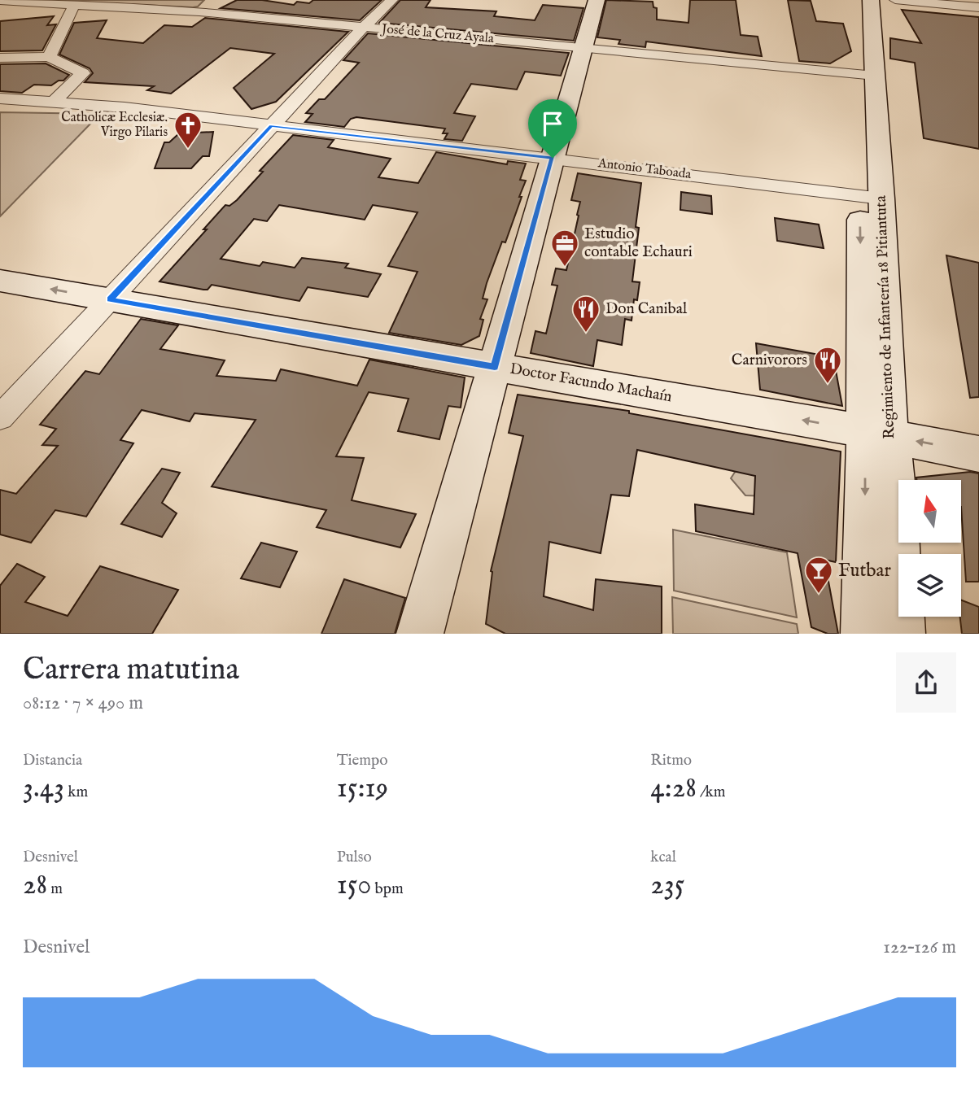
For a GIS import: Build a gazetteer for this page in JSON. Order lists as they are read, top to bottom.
{
  "streets": {
    "main road": ["Regimiento de Infantería 18 Pitiantuta", "Doctor Facundo Machaín"],
    "street": ["José de la Cruz Ayala", "Antonio Taboada"]
  },
  "crossings": [
    ["José de la Cruz Ayala", "Regimiento de Infantería 18 Pitiantuta"],
    ["Antonio Taboada", "Regimiento de Infantería 18 Pitiantuta"],
    ["Regimiento de Infantería 18 Pitiantuta", "Doctor Facundo Machaín"]
  ],
  "one_way": ["Doctor Facundo Machaín"],
  "places": {
    "church": ["Catholicæ Ecclesiæ. Virgo Pilaris"],
    "office": ["Estudio contable Echauri"],
    "restaurant": ["Don Canibal", "Carnivorors"],
    "bar": ["Futbar"]
  },
  "north": "top",
  "page": {
    "heading": ["Carrera matutina", "08:12 · 7 × 490 m"],
    "stats": [
      ["Distancia", "3.43 km"],
      ["Tiempo", "15:19"],
      ["Ritmo", "4:28 /km"],
      ["Desnivel", "28 m"],
      ["Pulso", "150 bpm"],
      ["kcal", "235"]
    ],
    "chart": ["Desnivel", "122–126 m"]
  }
}
